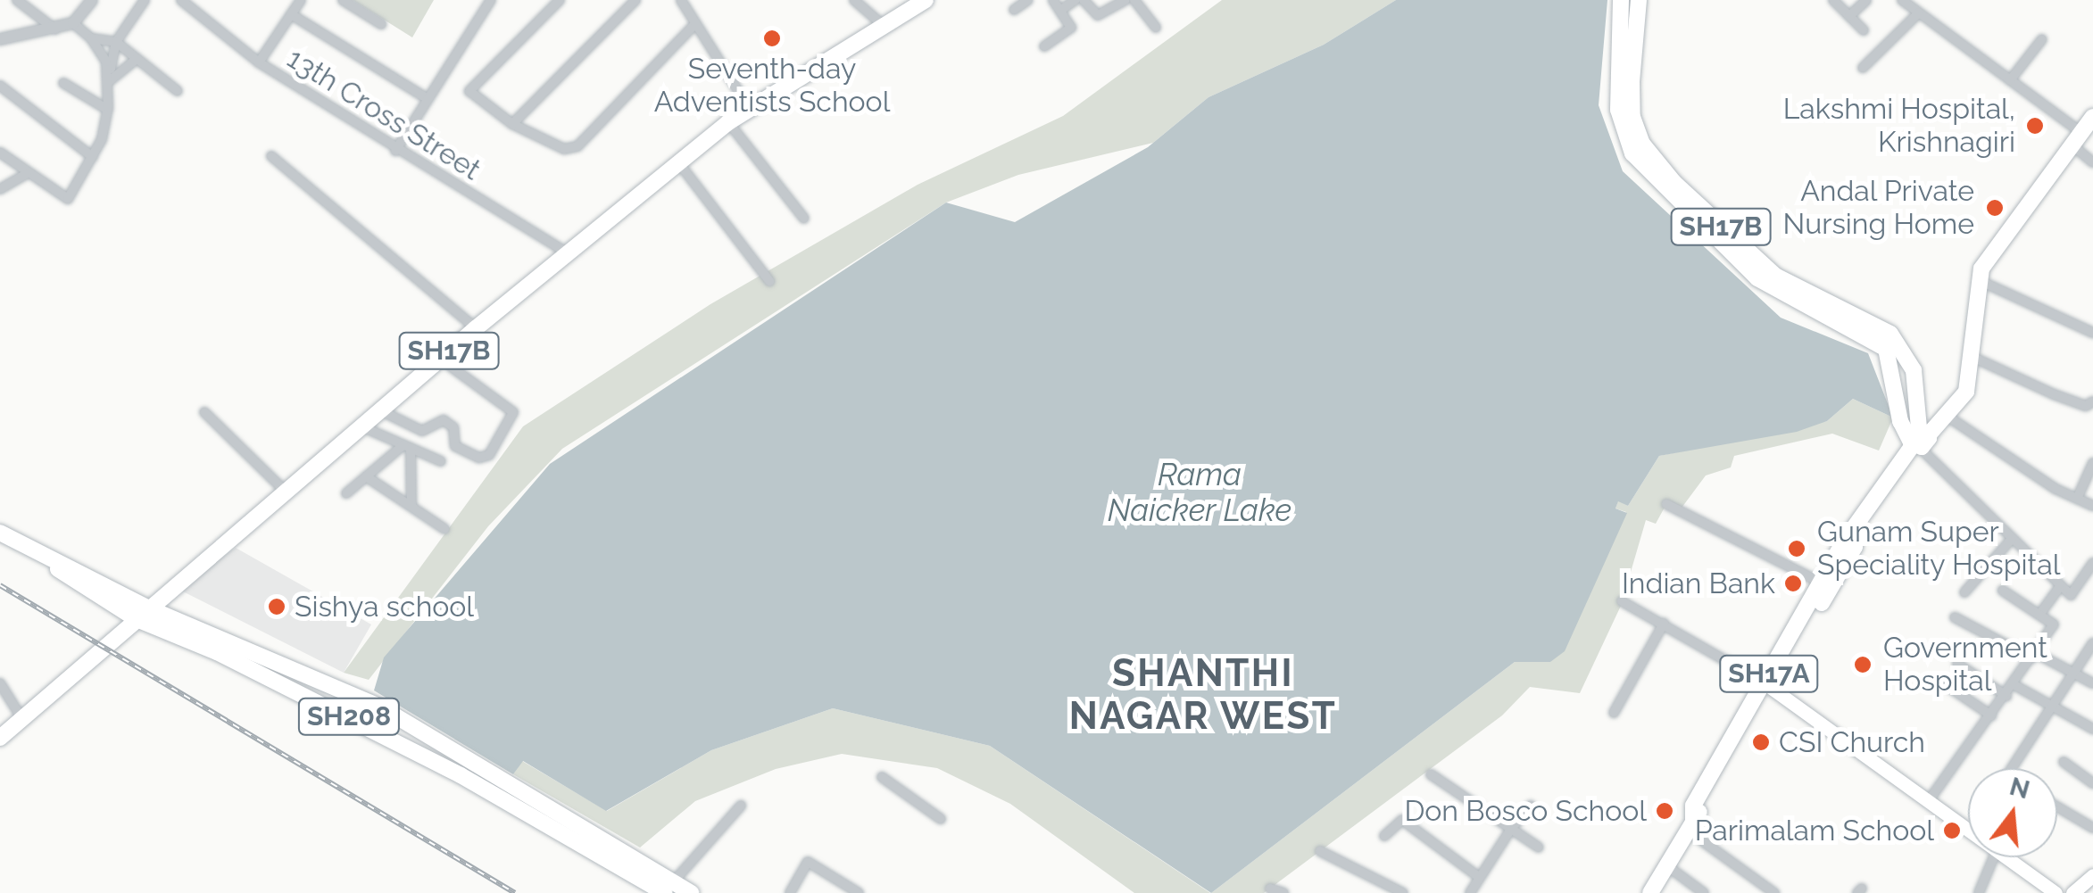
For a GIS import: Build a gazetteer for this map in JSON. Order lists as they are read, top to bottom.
{
  "streets": {
    "main road": ["SH17B", "SH17A", "SH208"],
    "street": ["13th Cross Street"]
  },
  "crossings": [
    ["13th Cross Street", "SH17B"],
    ["SH17B", "SH17A"],
    ["SH17B", "SH208"]
  ],
  "districts": ["SHANTHI NAGAR WEST"],
  "water": ["Rama Naicker Lake"],
  "places": [
    "Seventh-day Adventists School",
    "Lakshmi Hospital, Krishnagiri",
    "Andal Private Nursing Home",
    "Gunam Super Speciality Hospital",
    "Indian Bank",
    "Sishya school",
    "Government Hospital",
    "CSI Church",
    "Don Bosco School",
    "Parimalam School"
  ],
  "north": "top"
}
